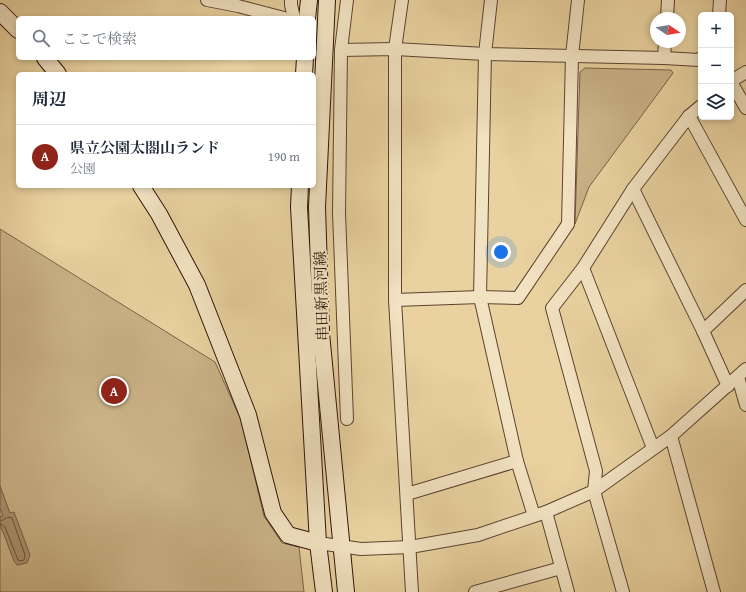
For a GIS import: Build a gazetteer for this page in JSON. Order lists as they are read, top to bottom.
{
  "streets": {
    "main road": ["串田新黒河線"]
  },
  "north": "right",
  "page": {
    "map_buttons": ["+", "−"],
    "search": "ここで検索",
    "heading": "周辺",
    "list": [
      {
        "mark": "A",
        "name": "県立公園太閤山ランド",
        "note": "公園",
        "value": "190 m"
      }
    ],
    "pins": "A"
  }
}
